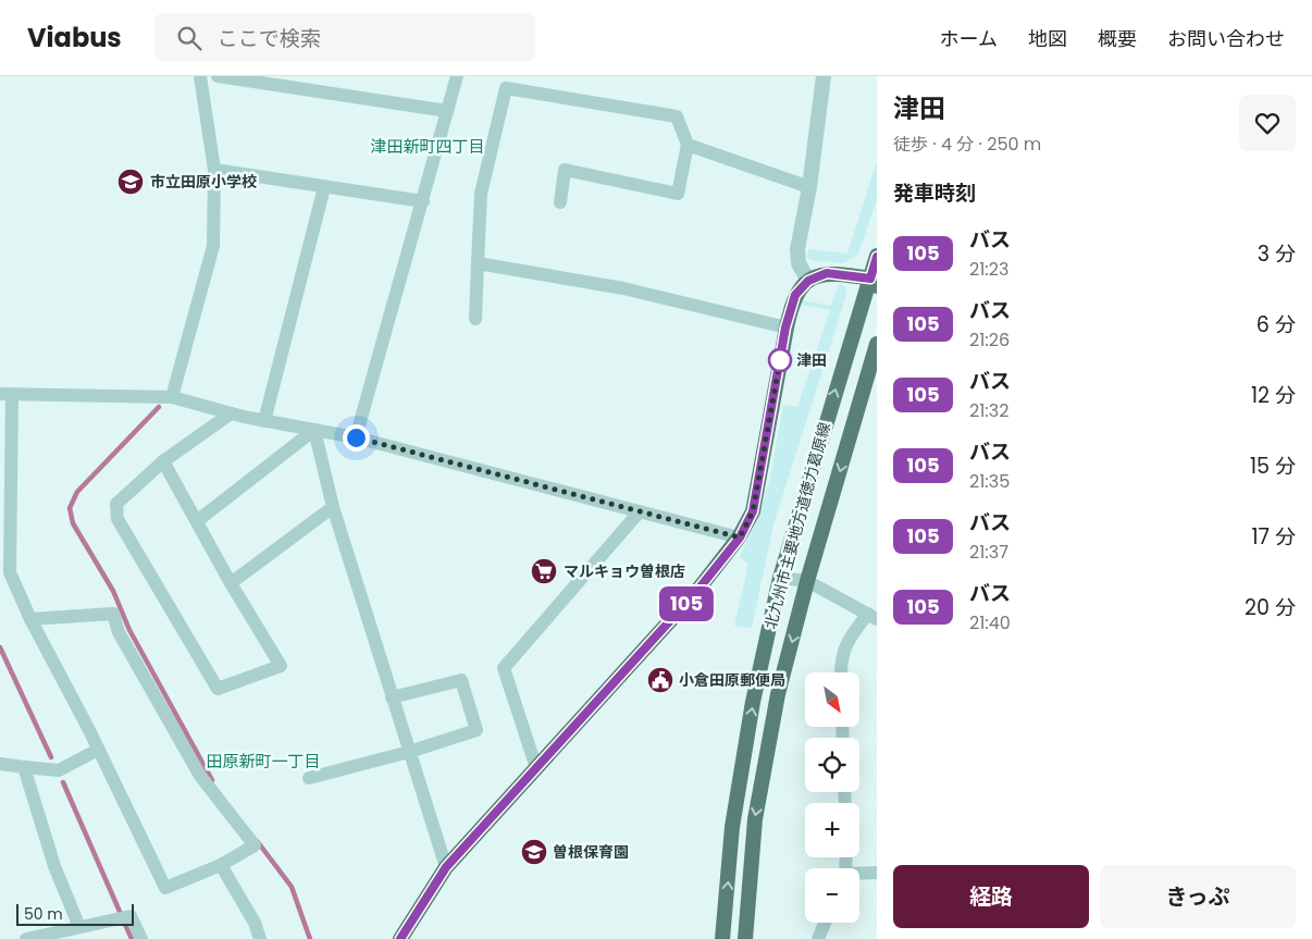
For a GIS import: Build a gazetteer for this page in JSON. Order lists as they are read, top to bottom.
{
  "streets": {
    "main road": ["北九州市主要地方道徳力葛原線"]
  },
  "districts": ["津田新町四丁目", "田原新町一丁目"],
  "places": {
    "school or university": ["市立田原小学校", "曽根保育園"],
    "other": ["津田"],
    "supermarket": ["マルキョウ曽根店"],
    "public building": ["小倉田原郵便局"]
  },
  "lines": ["bus line 105"],
  "scale_bar": "50 m",
  "north": "bottom right",
  "page": {
    "header": "Viabus",
    "search": "ここで検索",
    "nav": [
      "ホーム",
      "地図",
      "概要",
      "お問い合わせ"
    ],
    "on_map": "105",
    "heading": [
      ["津田", "徒歩 · 4 分 · 250 m"],
      "発車時刻"
    ],
    "list": [
      {
        "mark": "105",
        "name": "バス",
        "note": "21:23",
        "value": "3 分"
      },
      {
        "mark": "105",
        "name": "バス",
        "note": "21:26",
        "value": "6 分"
      },
      {
        "mark": "105",
        "name": "バス",
        "note": "21:32",
        "value": "12 分"
      },
      {
        "mark": "105",
        "name": "バス",
        "note": "21:35",
        "value": "15 分"
      },
      {
        "mark": "105",
        "name": "バス",
        "note": "21:37",
        "value": "17 分"
      },
      {
        "mark": "105",
        "name": "バス",
        "note": "21:40",
        "value": "20 分"
      }
    ],
    "map_buttons": ["+", "−"],
    "buttons": ["経路", "きっぷ"],
    "scale": "50 m"
  }
}
